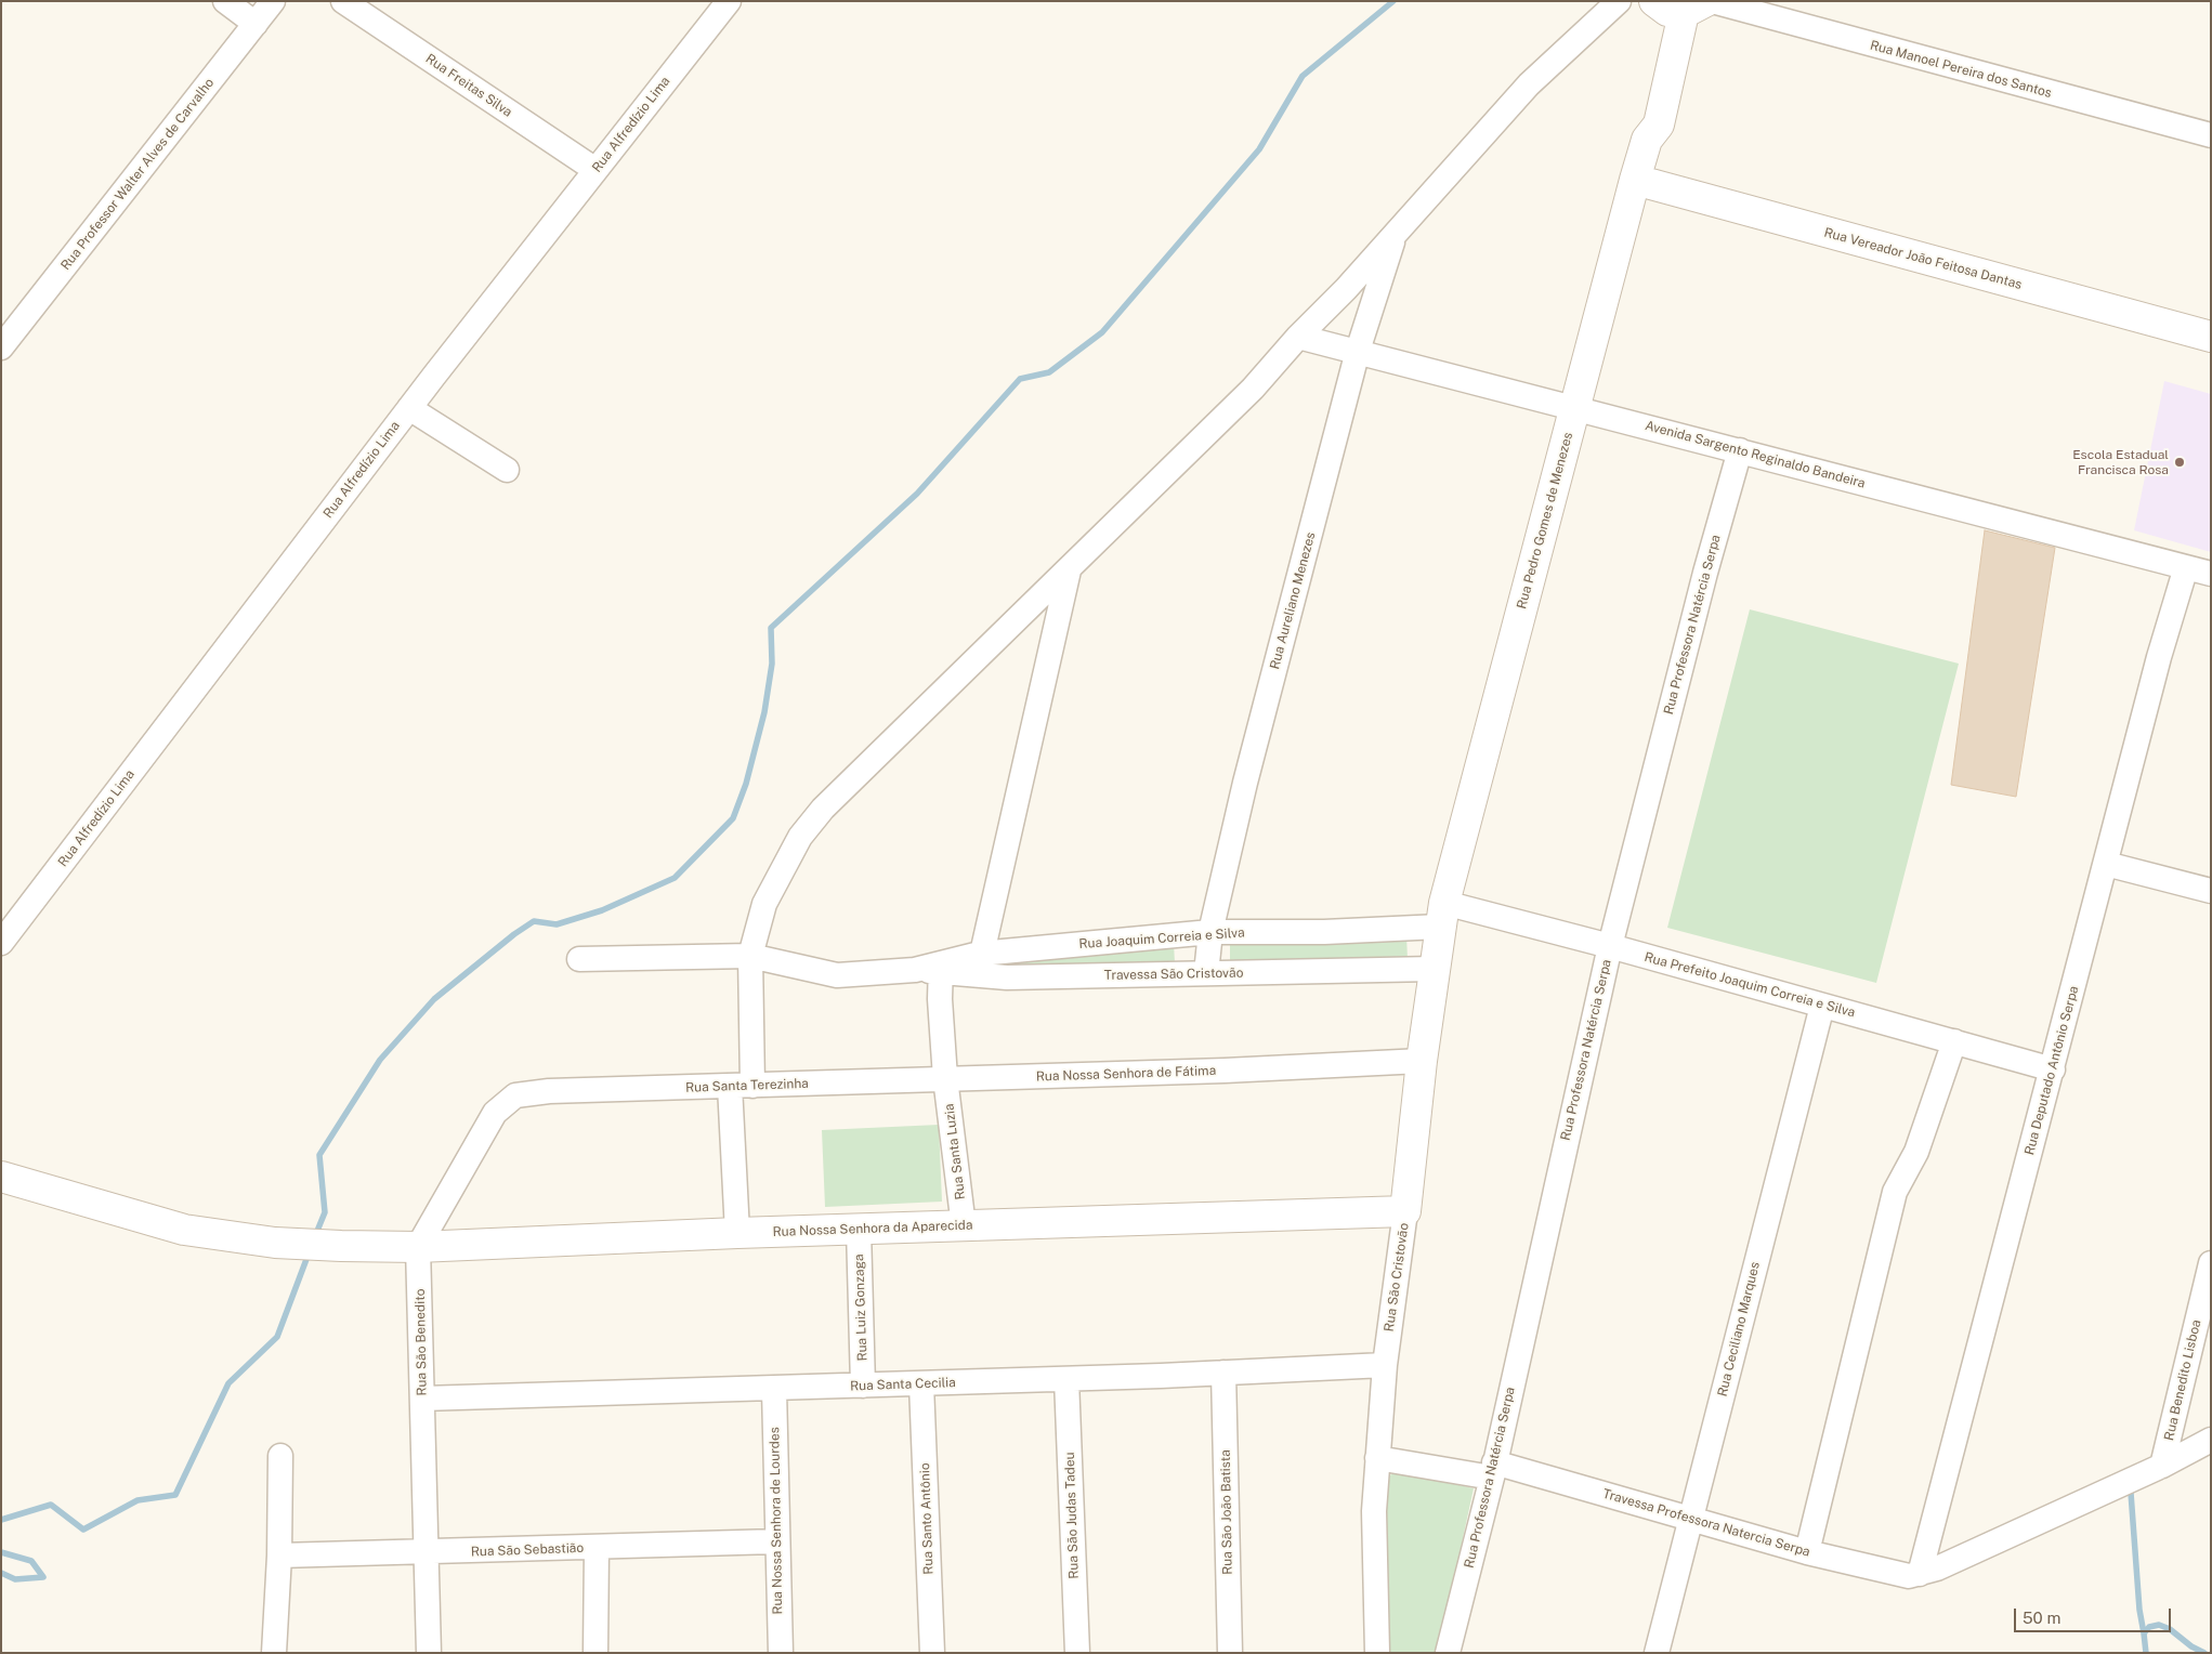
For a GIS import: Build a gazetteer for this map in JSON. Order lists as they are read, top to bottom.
{
  "streets": {
    "street": [
      "Rua Manoel Pereira dos Santos",
      "Rua Freitas Silva",
      "Rua Alfredízio Lima",
      "Rua Professor Walter Alves de Carvalho",
      "Rua Vereador João Feitosa Dantas",
      "Avenida Sargento Reginaldo Bandeira",
      "Rua Pedro Gomes de Menezes",
      "Rua Aureliano Menezes",
      "Rua Professora Natércia Serpa",
      "Rua Joaquim Correia e Silva",
      "Travessa São Cristovão",
      "Rua Prefeito Joaquim Correia e Silva",
      "Rua Deputado Antônio Serpa",
      "Rua Nossa Senhora de Fátima",
      "Rua Santa Terezinha",
      "Rua Santa Luzia",
      "Rua Nossa Senhora da Aparecida",
      "Rua São Cristovão",
      "Rua Luiz Gonzaga",
      "Rua Ceciliano Marques",
      "Rua São Benedito",
      "Rua Benedito Lisboa",
      "Rua Santa Cecilia",
      "Rua São João Batista",
      "Rua São Judas Tadeu",
      "Rua Santo Antônio",
      "Rua Nossa Senhora de Lourdes",
      "Travessa Professora Natercia Serpa",
      "Rua São Sebastião"
    ]
  },
  "crossings": [
    ["Rua Freitas Silva", "Rua Alfredízio Lima"],
    ["Rua Vereador João Feitosa Dantas", "Rua Pedro Gomes de Menezes"],
    ["Avenida Sargento Reginaldo Bandeira", "Rua Pedro Gomes de Menezes"],
    ["Avenida Sargento Reginaldo Bandeira", "Rua Aureliano Menezes"],
    ["Avenida Sargento Reginaldo Bandeira", "Rua Professora Natércia Serpa"],
    ["Avenida Sargento Reginaldo Bandeira", "Rua Deputado Antônio Serpa"],
    ["Rua Pedro Gomes de Menezes", "Rua Joaquim Correia e Silva"],
    ["Rua Pedro Gomes de Menezes", "Rua Prefeito Joaquim Correia e Silva"],
    ["Rua Pedro Gomes de Menezes", "Rua São Cristovão"],
    ["Rua Aureliano Menezes", "Rua Joaquim Correia e Silva"],
    ["Rua Aureliano Menezes", "Travessa São Cristovão"],
    ["Rua Professora Natércia Serpa", "Rua Prefeito Joaquim Correia e Silva"],
    ["Rua Professora Natércia Serpa", "Travessa Professora Natercia Serpa"],
    ["Rua Joaquim Correia e Silva", "Travessa São Cristovão"],
    ["Rua Joaquim Correia e Silva", "Rua Prefeito Joaquim Correia e Silva"],
    ["Rua Joaquim Correia e Silva", "Rua São Cristovão"],
    ["Travessa São Cristovão", "Rua São Cristovão"],
    ["Rua Prefeito Joaquim Correia e Silva", "Rua Deputado Antônio Serpa"],
    ["Rua Prefeito Joaquim Correia e Silva", "Rua São Cristovão"],
    ["Rua Prefeito Joaquim Correia e Silva", "Rua Ceciliano Marques"],
    ["Rua Deputado Antônio Serpa", "Travessa Professora Natercia Serpa"],
    ["Rua Nossa Senhora de Fátima", "Rua Santa Terezinha"],
    ["Rua Nossa Senhora de Fátima", "Rua Santa Luzia"],
    ["Rua Nossa Senhora de Fátima", "Rua São Cristovão"],
    ["Rua Santa Terezinha", "Rua Santa Luzia"],
    ["Rua Santa Terezinha", "Rua Nossa Senhora da Aparecida"],
    ["Rua Santa Terezinha", "Rua São Benedito"],
    ["Rua Santa Luzia", "Rua Nossa Senhora da Aparecida"],
    ["Rua Nossa Senhora da Aparecida", "Rua São Cristovão"],
    ["Rua Nossa Senhora da Aparecida", "Rua Luiz Gonzaga"],
    ["Rua Nossa Senhora da Aparecida", "Rua São Benedito"],
    ["Rua São Cristovão", "Rua Santa Cecilia"],
    ["Rua São Cristovão", "Travessa Professora Natercia Serpa"],
    ["Rua Luiz Gonzaga", "Rua Santa Cecilia"],
    ["Rua Ceciliano Marques", "Travessa Professora Natercia Serpa"],
    ["Rua São Benedito", "Rua Santa Cecilia"],
    ["Rua São Benedito", "Rua São Sebastião"],
    ["Rua Santa Cecilia", "Rua São João Batista"],
    ["Rua Santa Cecilia", "Rua São Judas Tadeu"],
    ["Rua Santa Cecilia", "Rua Santo Antônio"],
    ["Rua Santa Cecilia", "Rua Nossa Senhora de Lourdes"],
    ["Rua Nossa Senhora de Lourdes", "Rua São Sebastião"]
  ],
  "places": ["Escola Estadual Francisca Rosa"],
  "scale_bar": "50 m"
}
